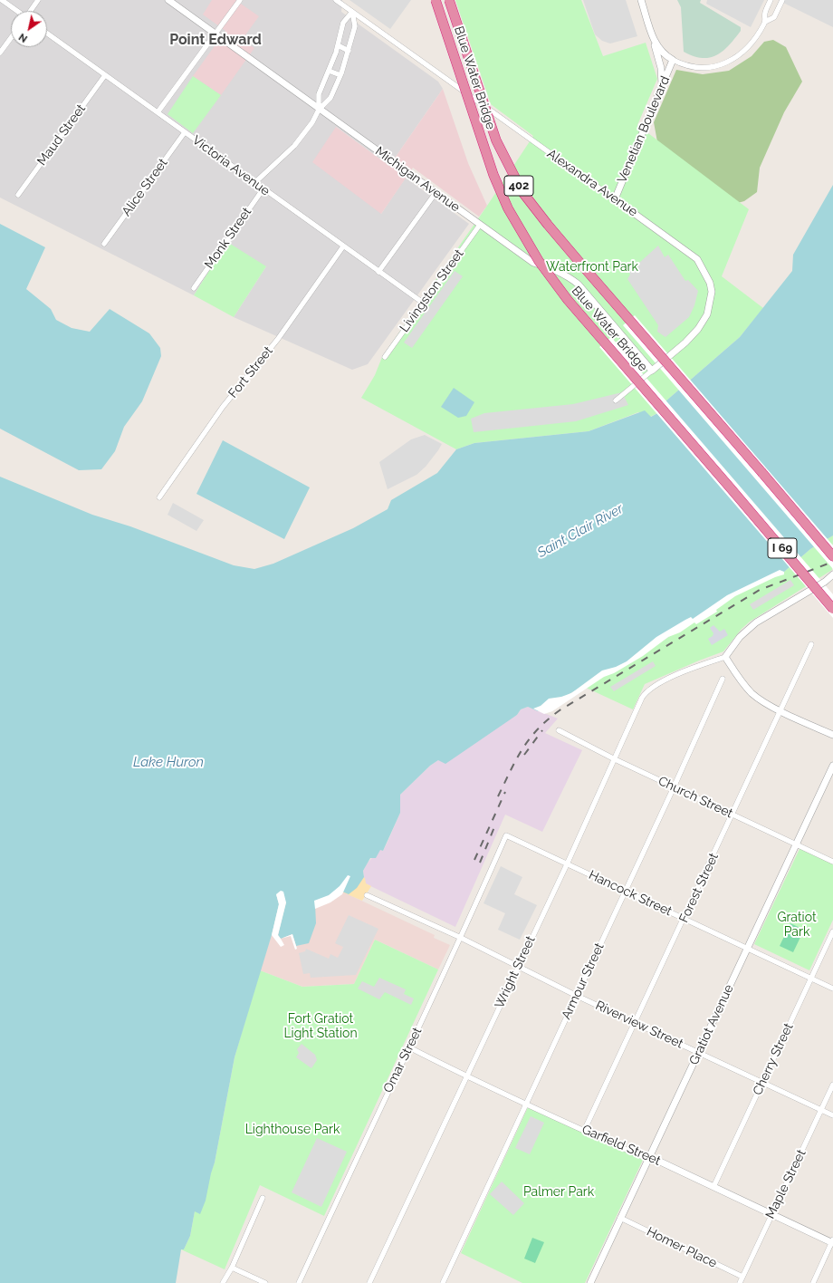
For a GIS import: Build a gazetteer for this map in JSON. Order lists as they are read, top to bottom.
{
  "streets": {
    "highway": ["Blue Water Bridge", "402", "I 69"],
    "street": [
      "Venetian Boulevard",
      "Maud Street",
      "Victoria Avenue",
      "Michigan Avenue",
      "Alexandra Avenue",
      "Alice Street",
      "Monk Street",
      "Livingston Street",
      "Fort Street",
      "Church Street",
      "Forest Street",
      "Hancock Street",
      "Wright Street",
      "Armour Street",
      "Riverview Street",
      "Gratiot Avenue",
      "Cherry Street",
      "Omar Street",
      "Garfield Street",
      "Maple Street",
      "Homer Place"
    ]
  },
  "crossings": [
    ["Venetian Boulevard", "Alexandra Avenue"],
    ["Maud Street", "Victoria Avenue"],
    ["Victoria Avenue", "Alice Street"],
    ["Victoria Avenue", "Monk Street"],
    ["Victoria Avenue", "Livingston Street"],
    ["Victoria Avenue", "Fort Street"],
    ["Michigan Avenue", "Alexandra Avenue"],
    ["Michigan Avenue", "Livingston Street"],
    ["Church Street", "Forest Street"],
    ["Church Street", "Wright Street"],
    ["Church Street", "Armour Street"],
    ["Church Street", "Gratiot Avenue"],
    ["Forest Street", "Hancock Street"],
    ["Forest Street", "Riverview Street"],
    ["Forest Street", "Garfield Street"],
    ["Hancock Street", "Wright Street"],
    ["Hancock Street", "Armour Street"],
    ["Hancock Street", "Gratiot Avenue"],
    ["Hancock Street", "Cherry Street"],
    ["Hancock Street", "Omar Street"],
    ["Wright Street", "Riverview Street"],
    ["Wright Street", "Garfield Street"],
    ["Armour Street", "Riverview Street"],
    ["Armour Street", "Garfield Street"],
    ["Riverview Street", "Gratiot Avenue"],
    ["Riverview Street", "Cherry Street"],
    ["Riverview Street", "Omar Street"],
    ["Riverview Street", "Maple Street"],
    ["Gratiot Avenue", "Garfield Street"],
    ["Gratiot Avenue", "Homer Place"],
    ["Cherry Street", "Garfield Street"],
    ["Omar Street", "Garfield Street"],
    ["Garfield Street", "Maple Street"],
    ["Maple Street", "Homer Place"]
  ],
  "districts": ["Point Edward"],
  "water": ["Saint Clair River", "Lake Huron"],
  "parks": [
    "Waterfront Park",
    "Gratiot Park",
    "Fort Gratiot Light Station",
    "Lighthouse Park",
    "Palmer Park"
  ],
  "north": "bottom left"
}
